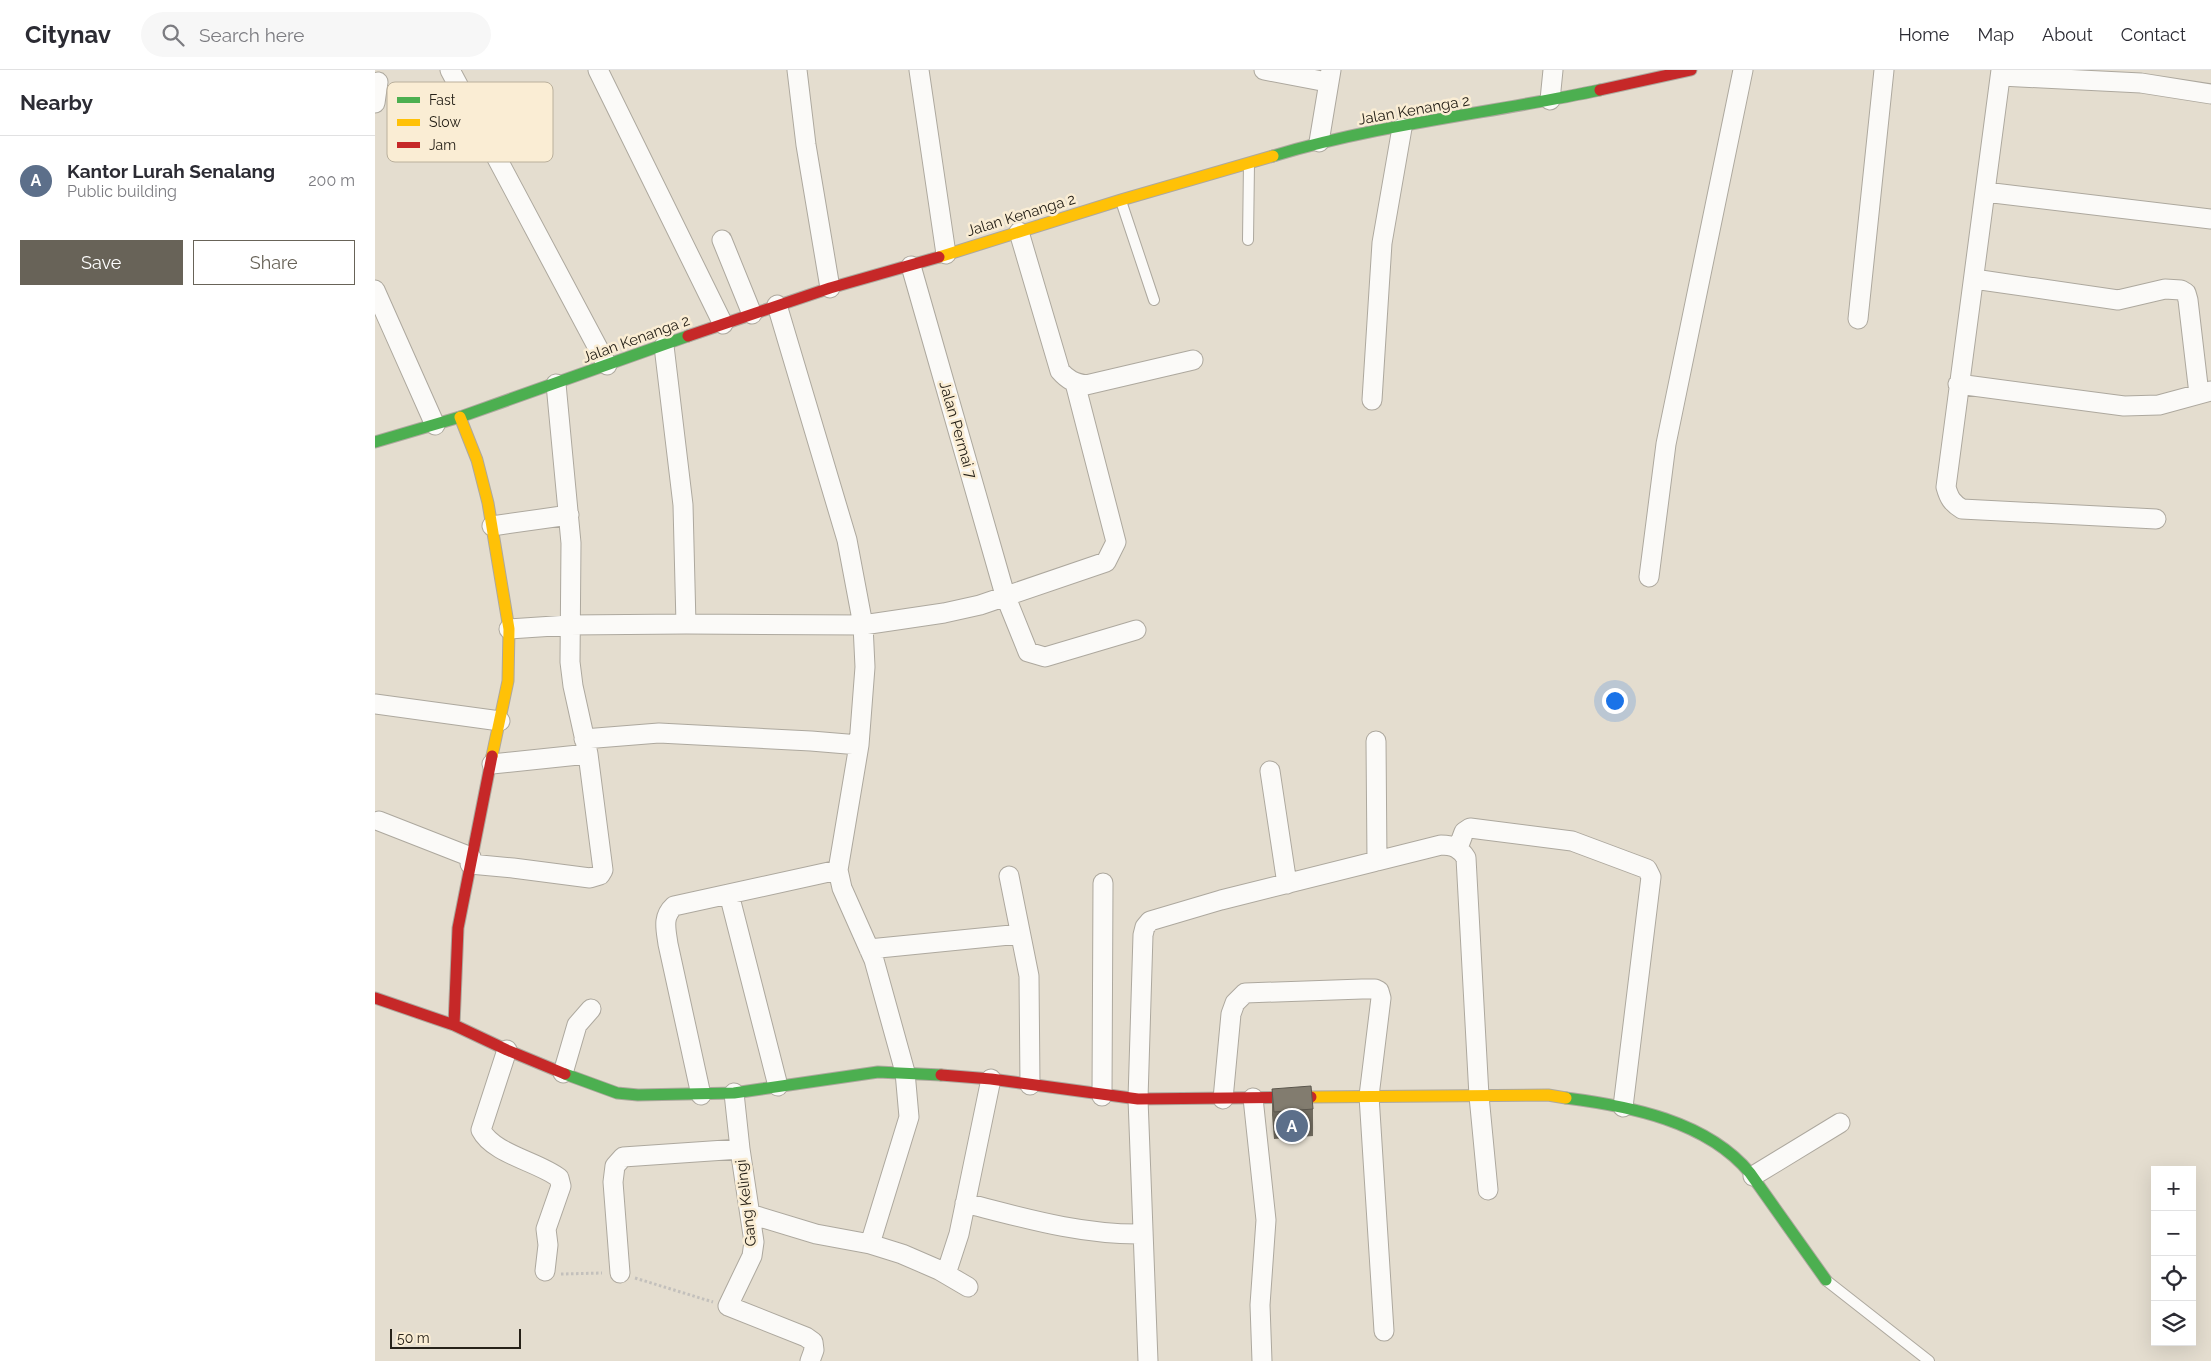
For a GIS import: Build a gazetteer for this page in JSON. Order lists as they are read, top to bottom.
{
  "streets": {
    "street": ["Jalan Kenanga 2", "Jalan Permai 7", "Gang Kelingi"]
  },
  "crossings": [
    ["Jalan Kenanga 2", "Jalan Permai 7"]
  ],
  "legend": ["Fast", "Slow", "Jam"],
  "scale_bar": "50 m",
  "page": {
    "header": "Citynav",
    "search": "Search here",
    "nav": [
      "Home",
      "Map",
      "About",
      "Contact"
    ],
    "heading": "Nearby",
    "list": [
      {
        "mark": "A",
        "name": "Kantor Lurah Senalang",
        "note": "Public building",
        "value": "200 m"
      }
    ],
    "buttons": ["Save", "Share"],
    "pins": "A",
    "map_buttons": ["+", "−"],
    "scale": "50 m"
  }
}
